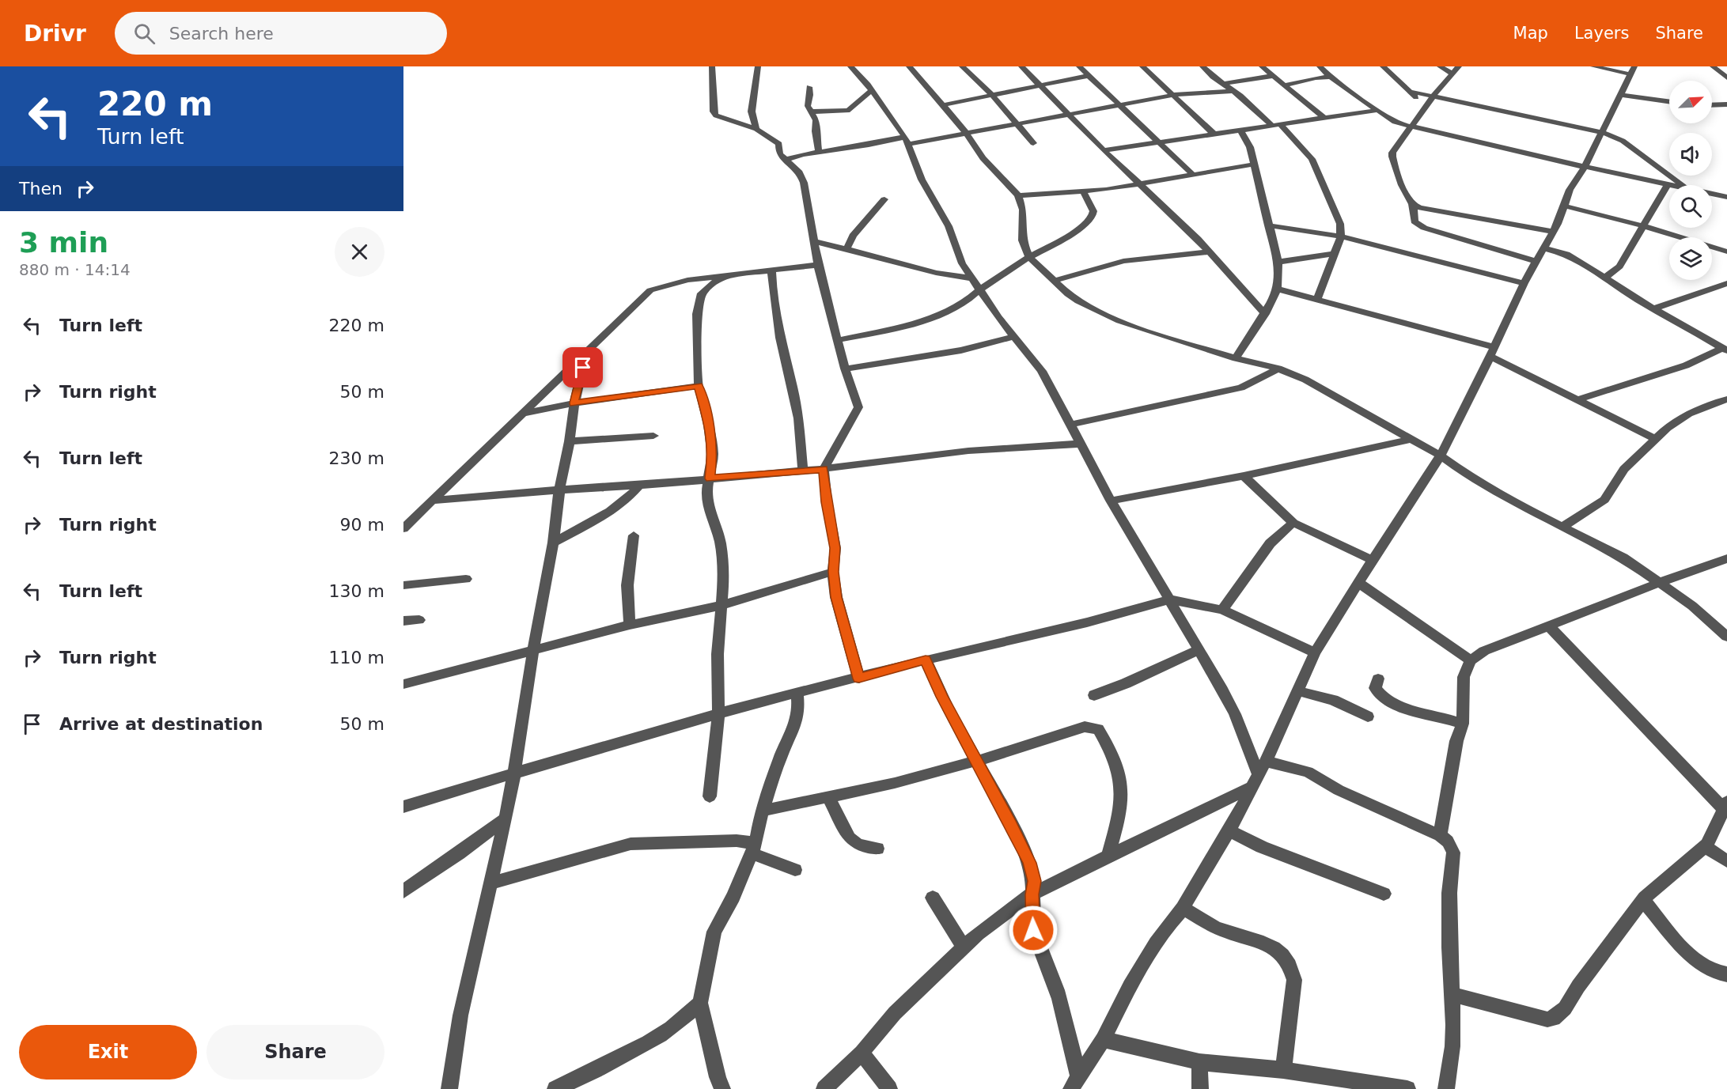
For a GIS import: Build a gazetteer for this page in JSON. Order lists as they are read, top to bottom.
{
  "north": "top right",
  "page": {
    "header": "Drivr",
    "search": "Search here",
    "nav": ["Map", "Layers", "Share"],
    "turn": ["220 m", "Turn left"],
    "then": "Then",
    "heading": ["3 min", "880 m · 14:14"],
    "list": [
      {
        "name": "Turn left",
        "value": "220 m"
      },
      {
        "name": "Turn right",
        "value": "50 m"
      },
      {
        "name": "Turn left",
        "value": "230 m"
      },
      {
        "name": "Turn right",
        "value": "90 m"
      },
      {
        "name": "Turn left",
        "value": "130 m"
      },
      {
        "name": "Turn right",
        "value": "110 m"
      },
      {
        "name": "Arrive at destination",
        "value": "50 m"
      }
    ],
    "buttons": ["Exit", "Share"]
  }
}
